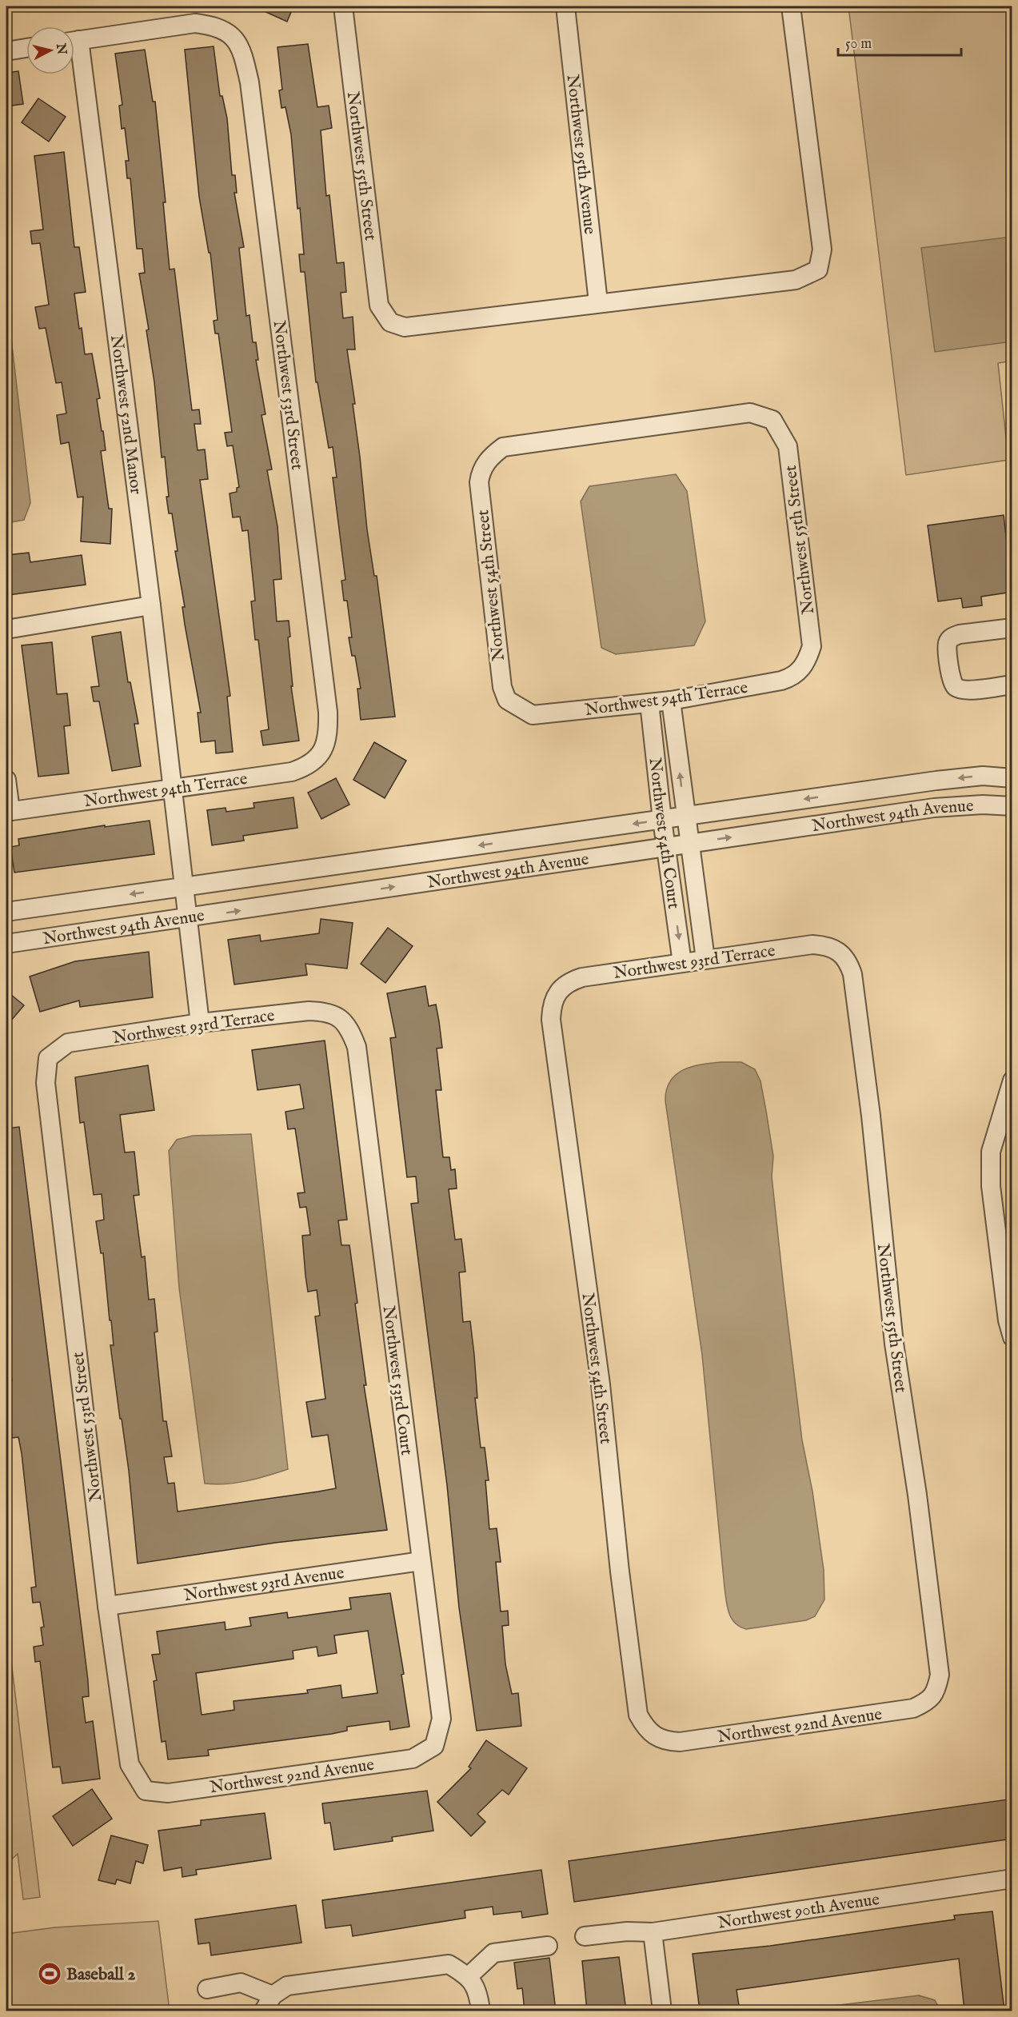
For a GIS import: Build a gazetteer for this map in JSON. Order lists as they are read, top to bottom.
{
  "streets": {
    "street": [
      "Northwest 95th Avenue",
      "Northwest 55th Street",
      "Northwest 53rd Street",
      "Northwest 52nd Manor",
      "Northwest 54th Street",
      "Northwest 94th Terrace",
      "Northwest 94th Avenue",
      "Northwest 54th Court",
      "Northwest 93rd Terrace",
      "Northwest 53rd Court",
      "Northwest 93rd Avenue",
      "Northwest 92nd Avenue",
      "Northwest 90th Avenue"
    ]
  },
  "crossings": [
    ["Northwest 95th Avenue", "Northwest 55th Street"],
    ["Northwest 55th Street", "Northwest 54th Street"],
    ["Northwest 55th Street", "Northwest 94th Terrace"],
    ["Northwest 55th Street", "Northwest 93rd Terrace"],
    ["Northwest 55th Street", "Northwest 92nd Avenue"],
    ["Northwest 53rd Street", "Northwest 94th Terrace"],
    ["Northwest 53rd Street", "Northwest 93rd Terrace"],
    ["Northwest 53rd Street", "Northwest 93rd Avenue"],
    ["Northwest 53rd Street", "Northwest 92nd Avenue"],
    ["Northwest 52nd Manor", "Northwest 94th Terrace"],
    ["Northwest 52nd Manor", "Northwest 94th Avenue"],
    ["Northwest 52nd Manor", "Northwest 93rd Terrace"],
    ["Northwest 54th Street", "Northwest 94th Terrace"],
    ["Northwest 54th Street", "Northwest 93rd Terrace"],
    ["Northwest 54th Street", "Northwest 92nd Avenue"],
    ["Northwest 94th Terrace", "Northwest 54th Court"],
    ["Northwest 94th Avenue", "Northwest 54th Court"],
    ["Northwest 54th Court", "Northwest 93rd Terrace"],
    ["Northwest 93rd Terrace", "Northwest 53rd Court"],
    ["Northwest 53rd Court", "Northwest 93rd Avenue"],
    ["Northwest 53rd Court", "Northwest 92nd Avenue"]
  ],
  "places": {
    "sports": ["Baseball 2"]
  },
  "scale_bar": "50 m",
  "north": "right"
}
